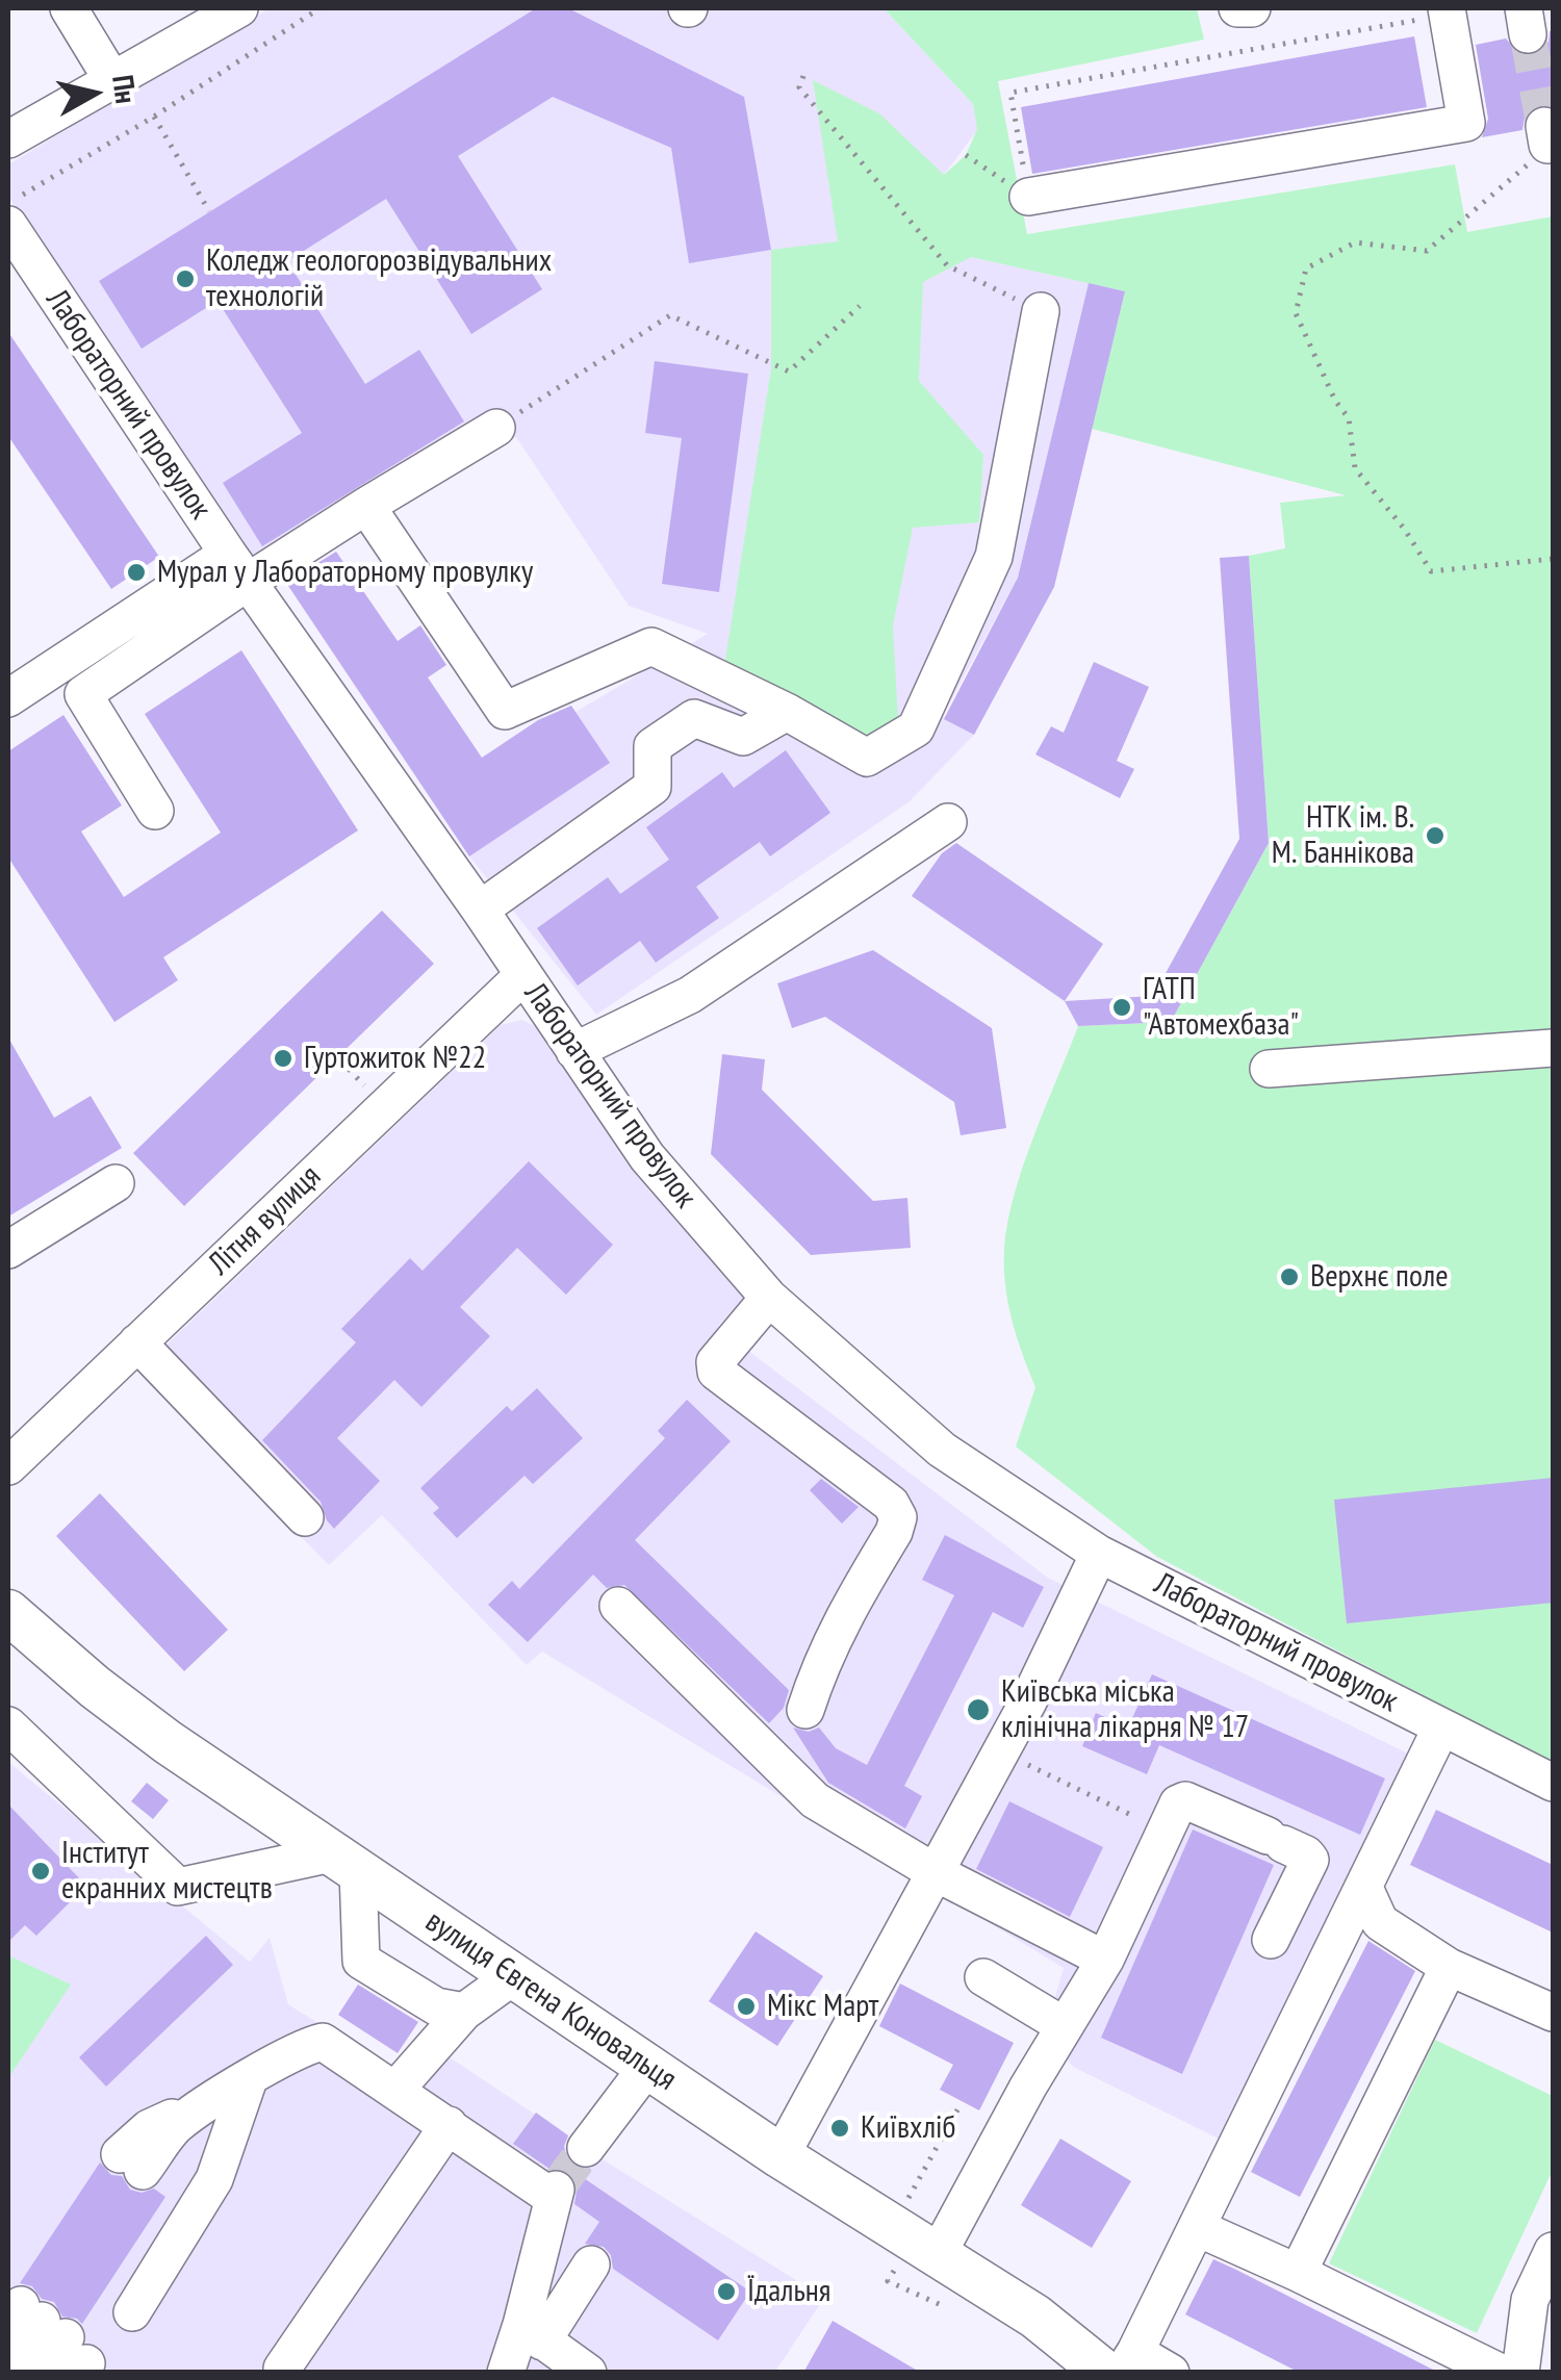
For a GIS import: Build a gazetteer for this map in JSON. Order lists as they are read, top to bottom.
{
  "streets": {
    "main road": ["вулиця Євгена Коновальця"],
    "street": ["Лабораторний провулок", "Літня вулиця"]
  },
  "crossings": [
    ["Лабораторний провулок", "Літня вулиця"]
  ],
  "places": [
    "Коледж геологорозвідувальних технологій",
    "Мурал у Лабораторному провулку",
    "НТК ім. В. М. Баннікова",
    "ГАТП \"Автомехбаза\"",
    "Гуртожиток №22",
    "Верхнє поле",
    "Київська міська клінічна лікарня № 17",
    "Інститут екранних мистецтв",
    "Мікс Март",
    "Київхліб",
    "Їдальня"
  ],
  "north": "right"
}
